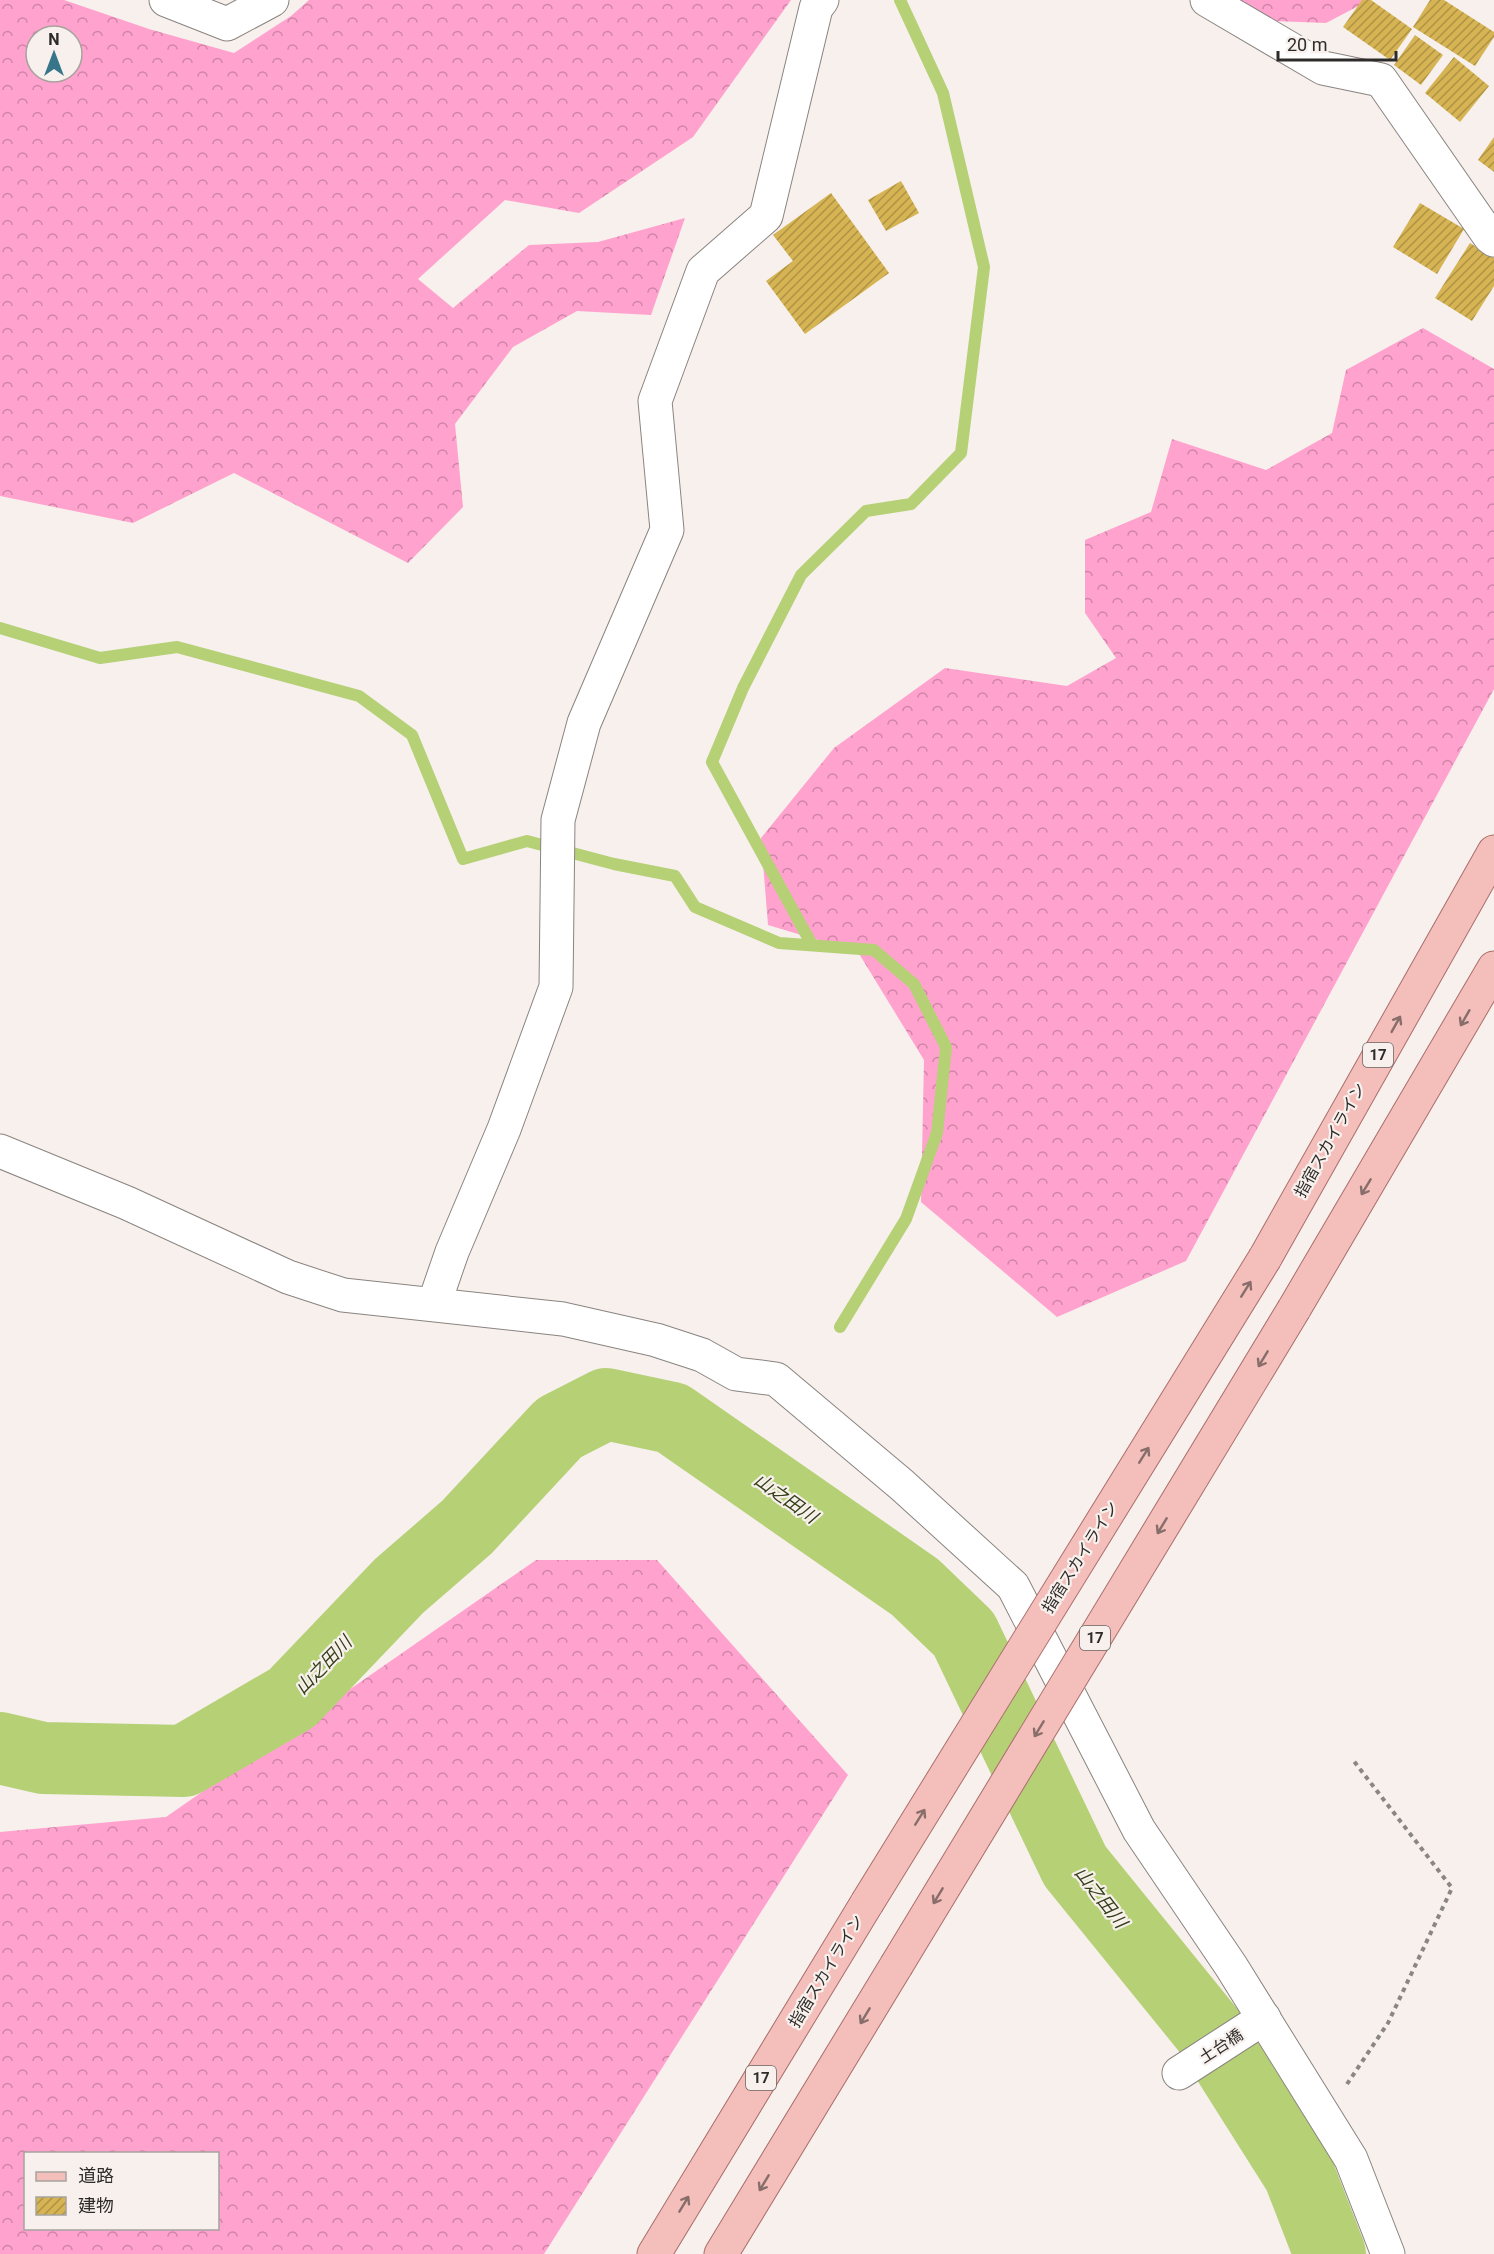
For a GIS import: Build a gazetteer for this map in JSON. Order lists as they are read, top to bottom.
{
  "streets": {
    "main road": ["17", "指宿スカイライン"],
    "street": ["土台橋"]
  },
  "water": ["山之田川"],
  "legend": ["道路", "建物"],
  "scale_bar": "20 m",
  "north": "top"
}
